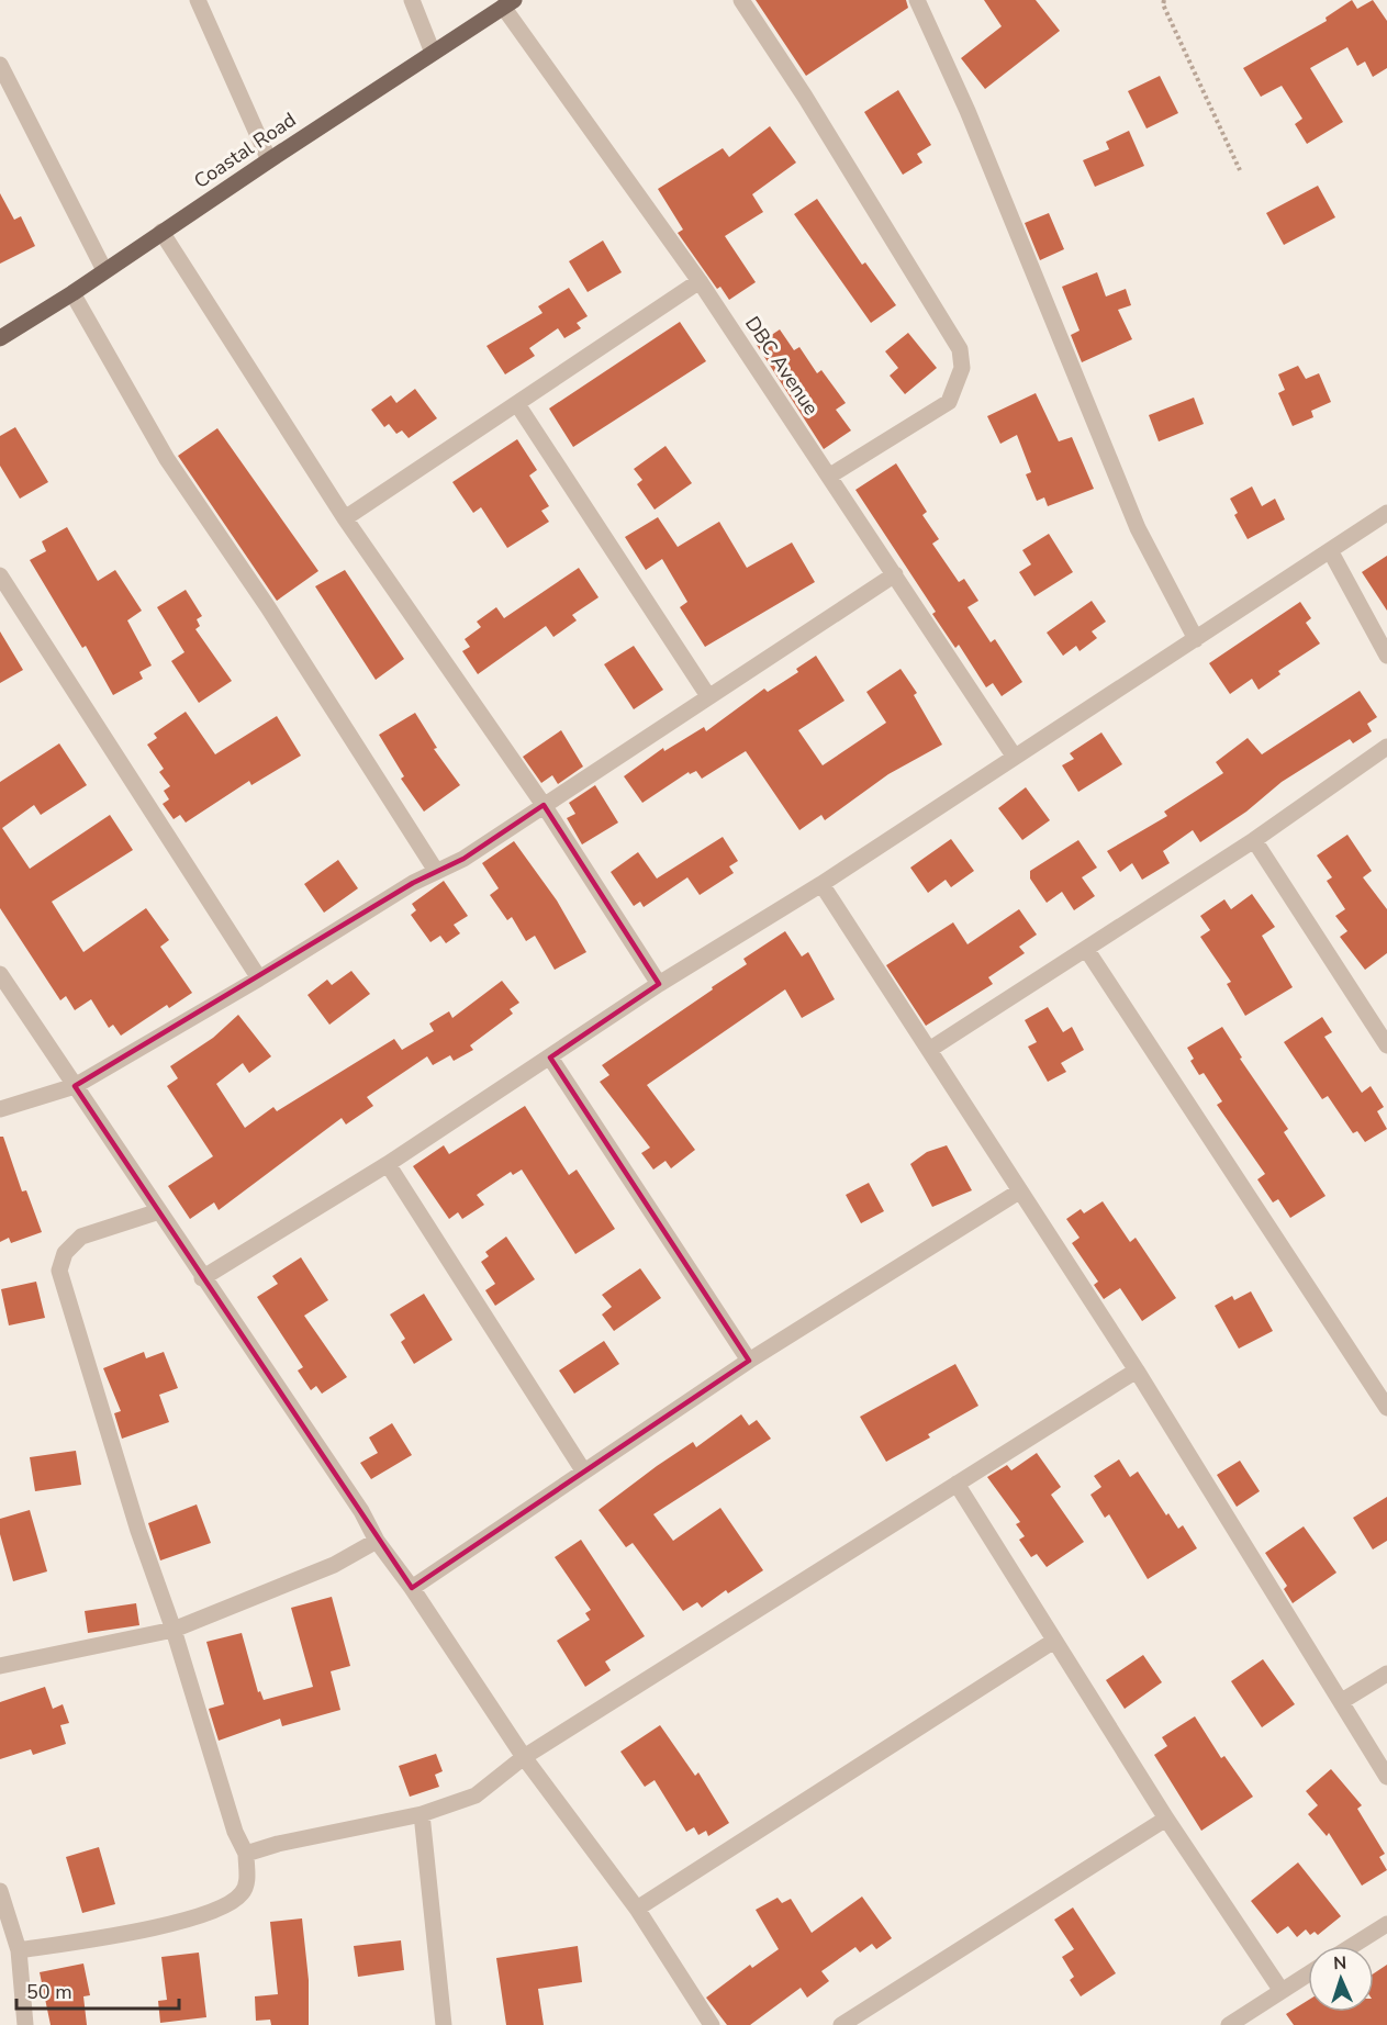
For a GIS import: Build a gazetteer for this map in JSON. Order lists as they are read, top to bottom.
{
  "streets": {
    "main road": ["Coastal Road"],
    "street": ["DBC Avenue"]
  },
  "crossings": [
    ["Coastal Road", "DBC Avenue"]
  ],
  "scale_bar": "50 m",
  "north": "top"
}
